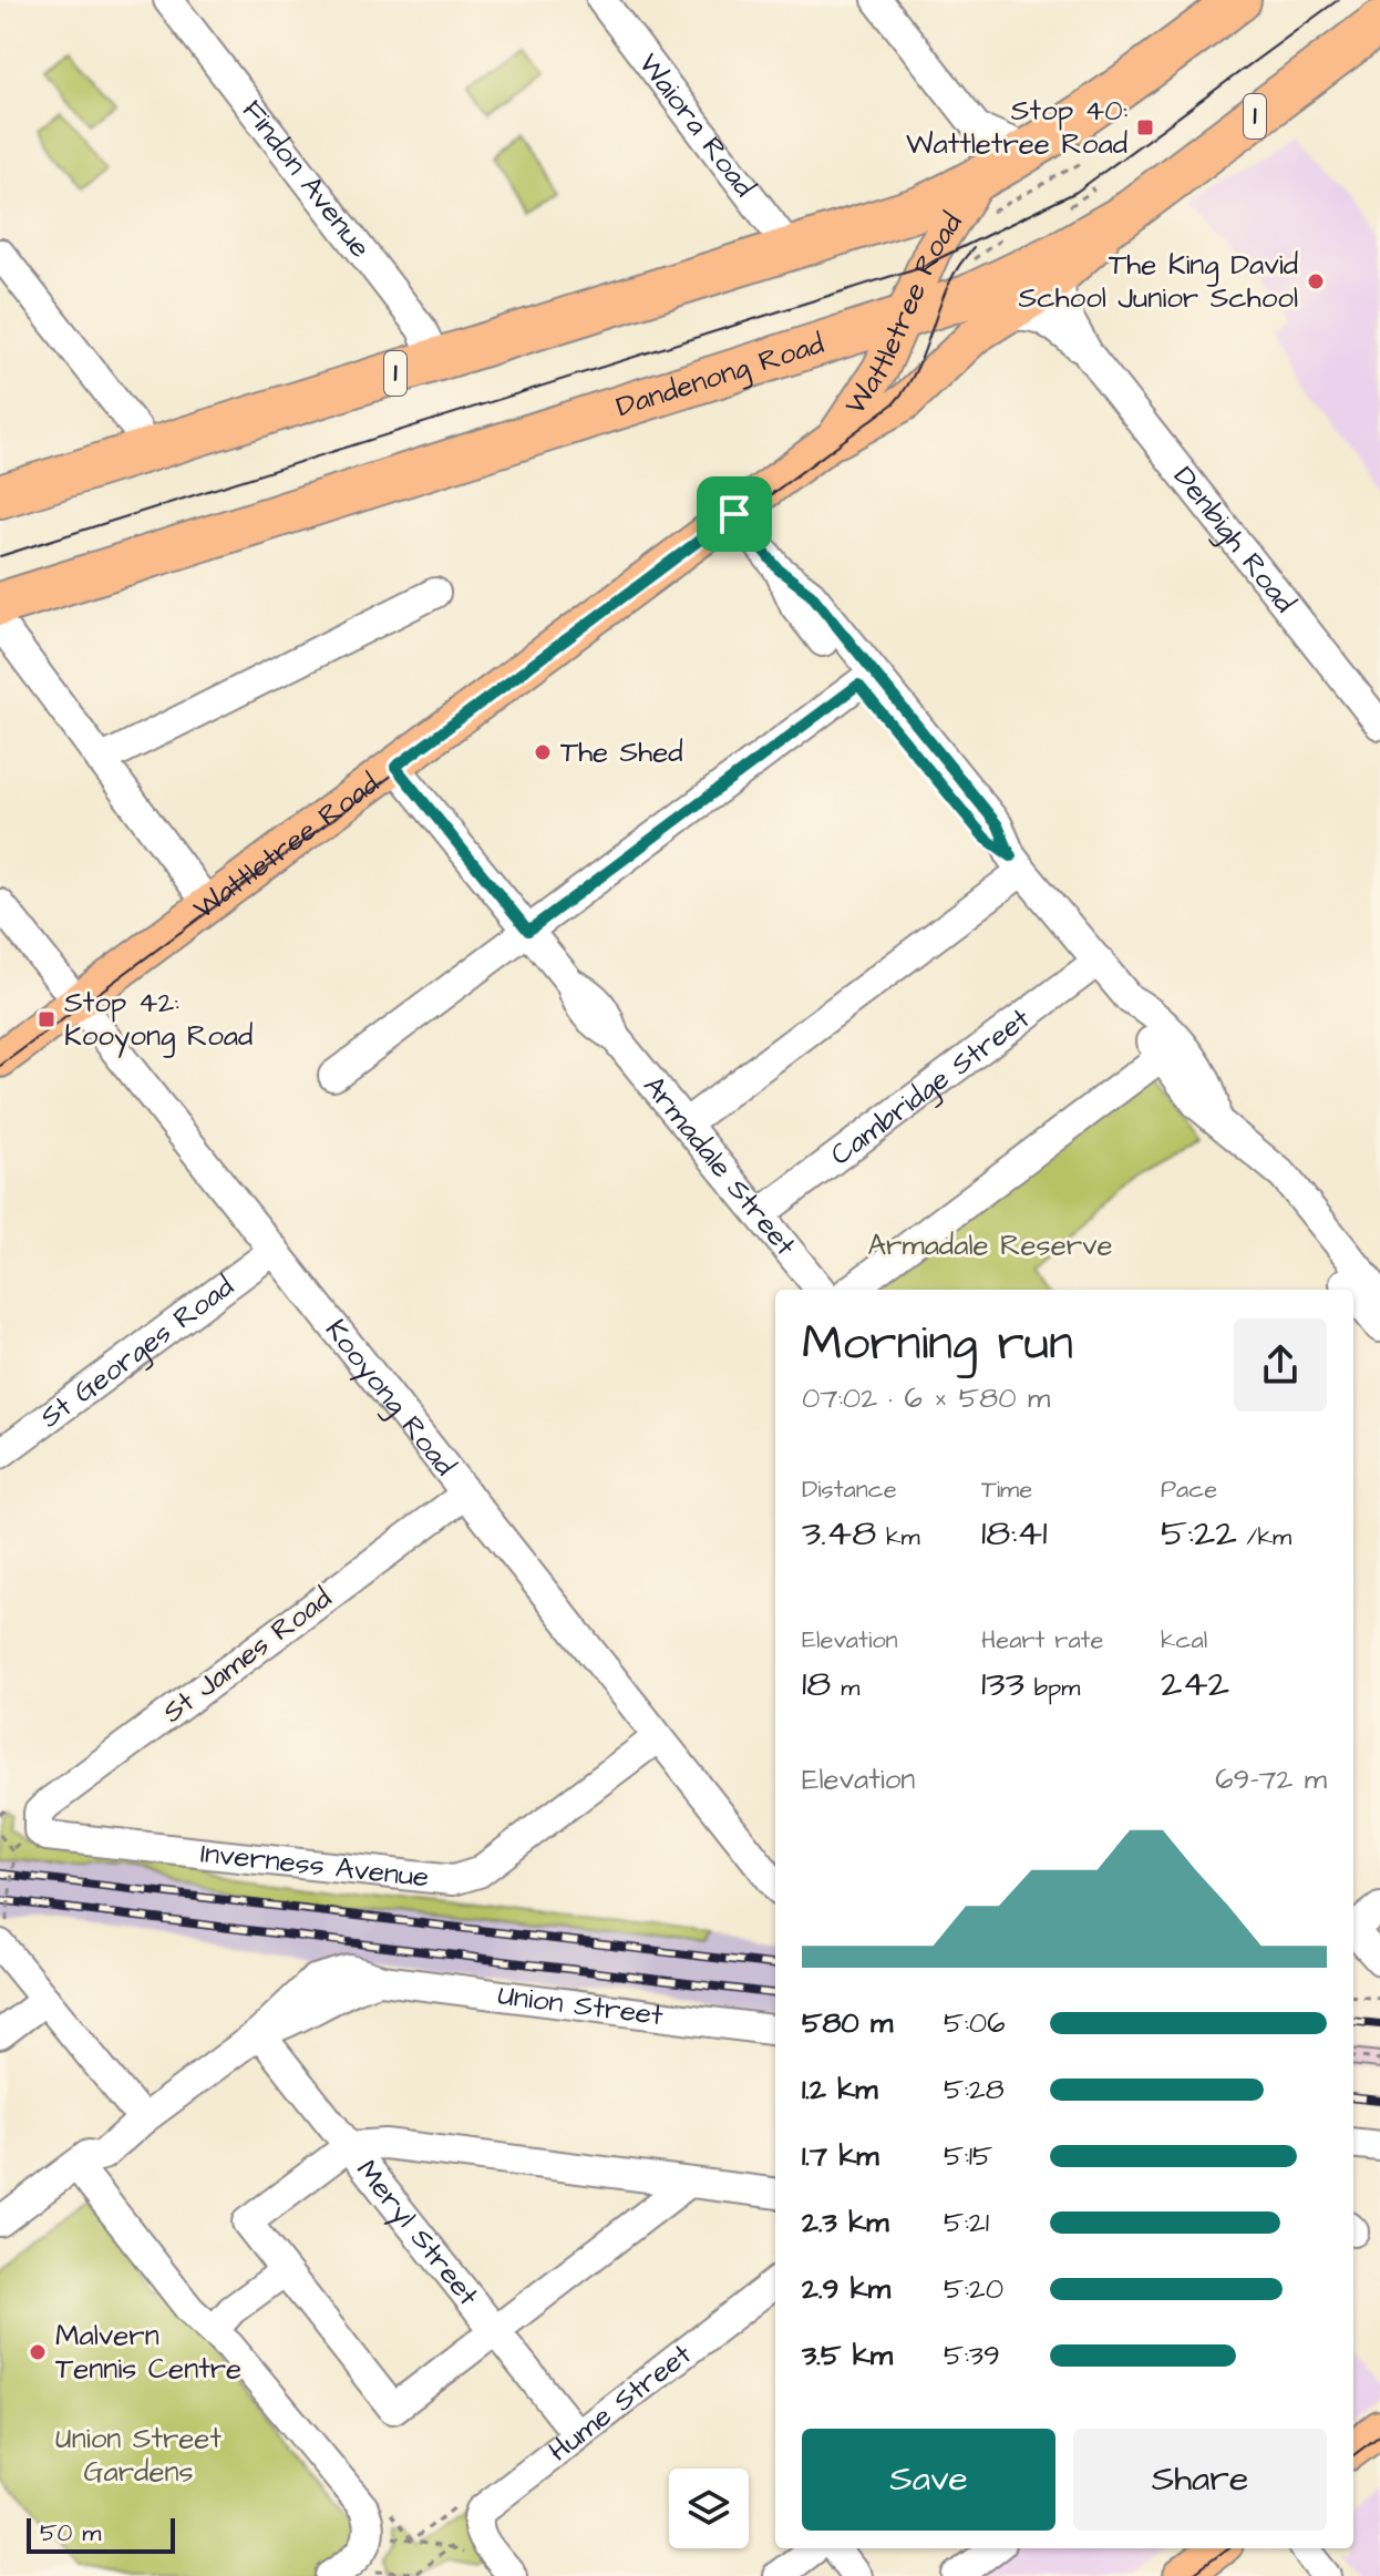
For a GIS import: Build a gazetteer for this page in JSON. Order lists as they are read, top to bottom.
{
  "streets": {
    "highway": ["1", "Dandenong Road"],
    "main road": ["Wattletree Road"],
    "street": [
      "Waiora Road",
      "Findon Avenue",
      "Denbigh Road",
      "Cambridge Street",
      "Armadale Street",
      "St Georges Road",
      "Kooyong Road",
      "St James Road",
      "Inverness Avenue",
      "Union Street",
      "Meryl Street",
      "Hume Street"
    ]
  },
  "crossings": [
    ["1", "Waiora Road"],
    ["1", "Findon Avenue"],
    ["1", "Wattletree Road"],
    ["Wattletree Road", "Dandenong Road"],
    ["Wattletree Road", "Denbigh Road"],
    ["Wattletree Road", "Armadale Street"],
    ["Wattletree Road", "Kooyong Road"],
    ["Cambridge Street", "Armadale Street"],
    ["St Georges Road", "Kooyong Road"],
    ["Kooyong Road", "St James Road"],
    ["Kooyong Road", "Inverness Avenue"],
    ["St James Road", "Inverness Avenue"],
    ["Union Street", "Meryl Street"],
    ["Meryl Street", "Hume Street"]
  ],
  "parks": ["Armadale Reserve", "Union Street Gardens"],
  "places": {
    "transit": ["Stop 40: Wattletree Road", "Stop 42: Kooyong Road"],
    "other": ["The King David School Junior School", "The Shed", "Malvern Tennis Centre"]
  },
  "scale_bar": "50 m",
  "page": {
    "heading": ["Morning run", "07:02 · 6 × 580 m"],
    "stats": [
      ["Distance", "3.48 km"],
      ["Time", "18:41"],
      ["Pace", "5:22 /km"],
      ["Elevation", "18 m"],
      ["Heart rate", "133 bpm"],
      ["kcal", "242"]
    ],
    "chart": ["Elevation", "69–72 m"],
    "list": [
      {
        "name": "580 m",
        "note": "5:06"
      },
      {
        "name": "1.2 km",
        "note": "5:28"
      },
      {
        "name": "1.7 km",
        "note": "5:15"
      },
      {
        "name": "2.3 km",
        "note": "5:21"
      },
      {
        "name": "2.9 km",
        "note": "5:20"
      },
      {
        "name": "3.5 km",
        "note": "5:39"
      }
    ],
    "buttons": ["Save", "Share"],
    "scale": "50 m"
  }
}
